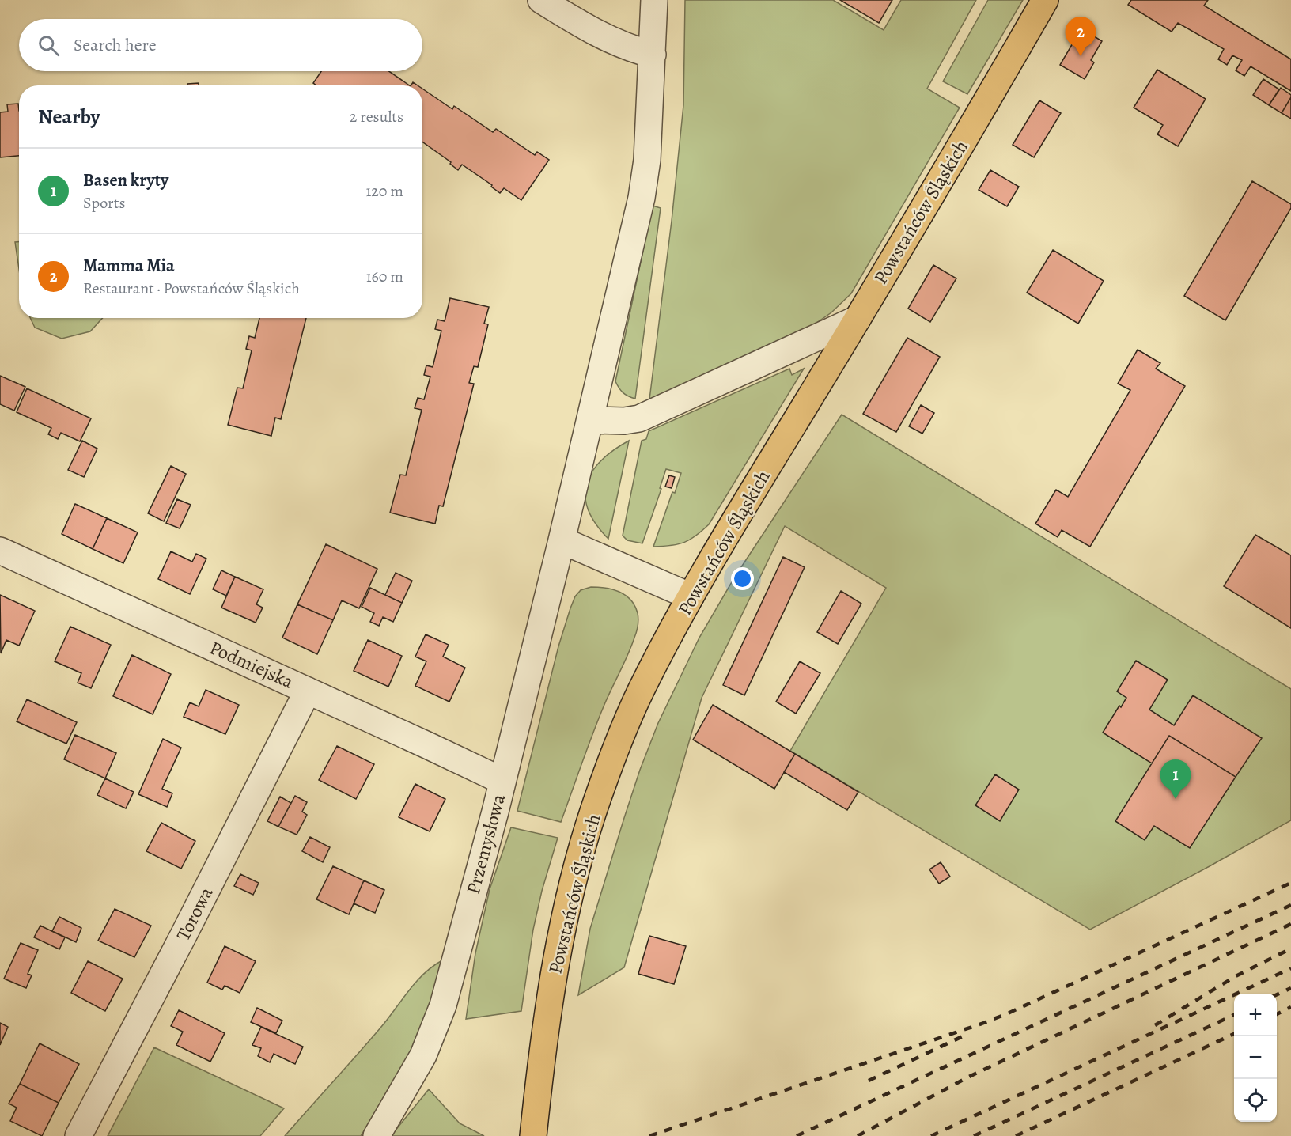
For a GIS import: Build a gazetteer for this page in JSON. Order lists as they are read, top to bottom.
{
  "streets": {
    "main road": ["Powstańców Śląskich"],
    "street": ["Podmiejska", "Przemysłowa", "Torowa"]
  },
  "crossings": [
    ["Podmiejska", "Przemysłowa"],
    ["Podmiejska", "Torowa"]
  ],
  "page": {
    "pins": ["2", "1"],
    "search": "Search here",
    "heading": ["Nearby", "2 results"],
    "list": [
      {
        "mark": "1",
        "name": "Basen kryty",
        "note": "Sports",
        "value": "120 m"
      },
      {
        "mark": "2",
        "name": "Mamma Mia",
        "note": "Restaurant · Powstańców Śląskich",
        "value": "160 m"
      }
    ],
    "map_buttons": ["+", "−"]
  }
}
